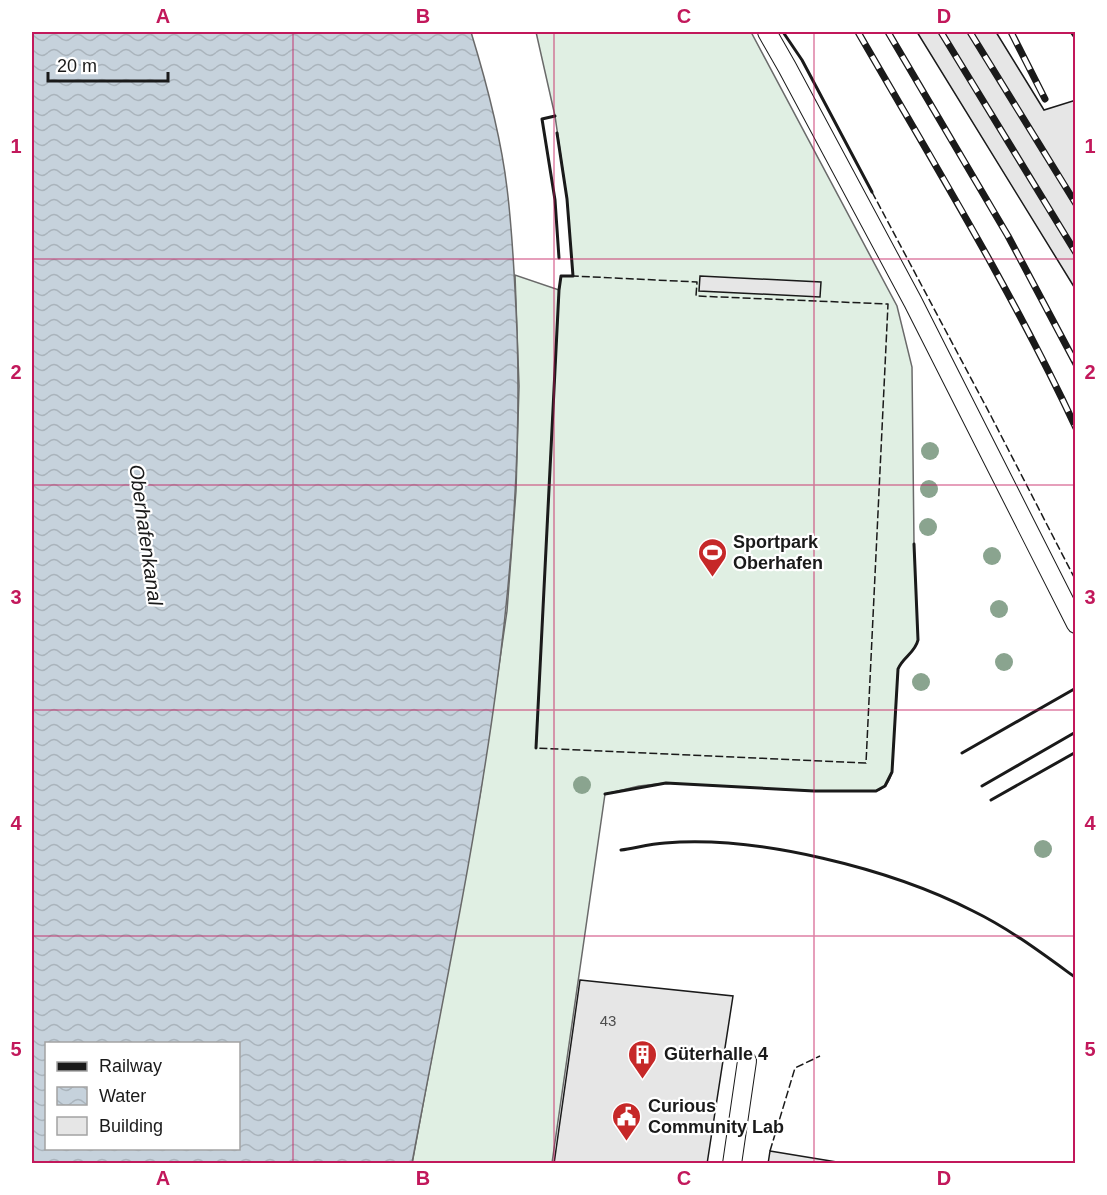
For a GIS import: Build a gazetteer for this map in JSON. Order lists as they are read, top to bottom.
{
  "water": ["Oberhafenkanal"],
  "places": {
    "sports": ["Sportpark Oberhafen"],
    "building": ["Güterhalle 4"],
    "public building": ["Curious Community Lab"]
  },
  "house_numbers": ["43"],
  "legend": ["Railway", "Water", "Building"],
  "scale_bar": "20 m",
  "grid": {
    "columns": [
      "A",
      "B",
      "C",
      "D"
    ],
    "rows": [
      "1",
      "2",
      "3",
      "4",
      "5"
    ]
  }
}
